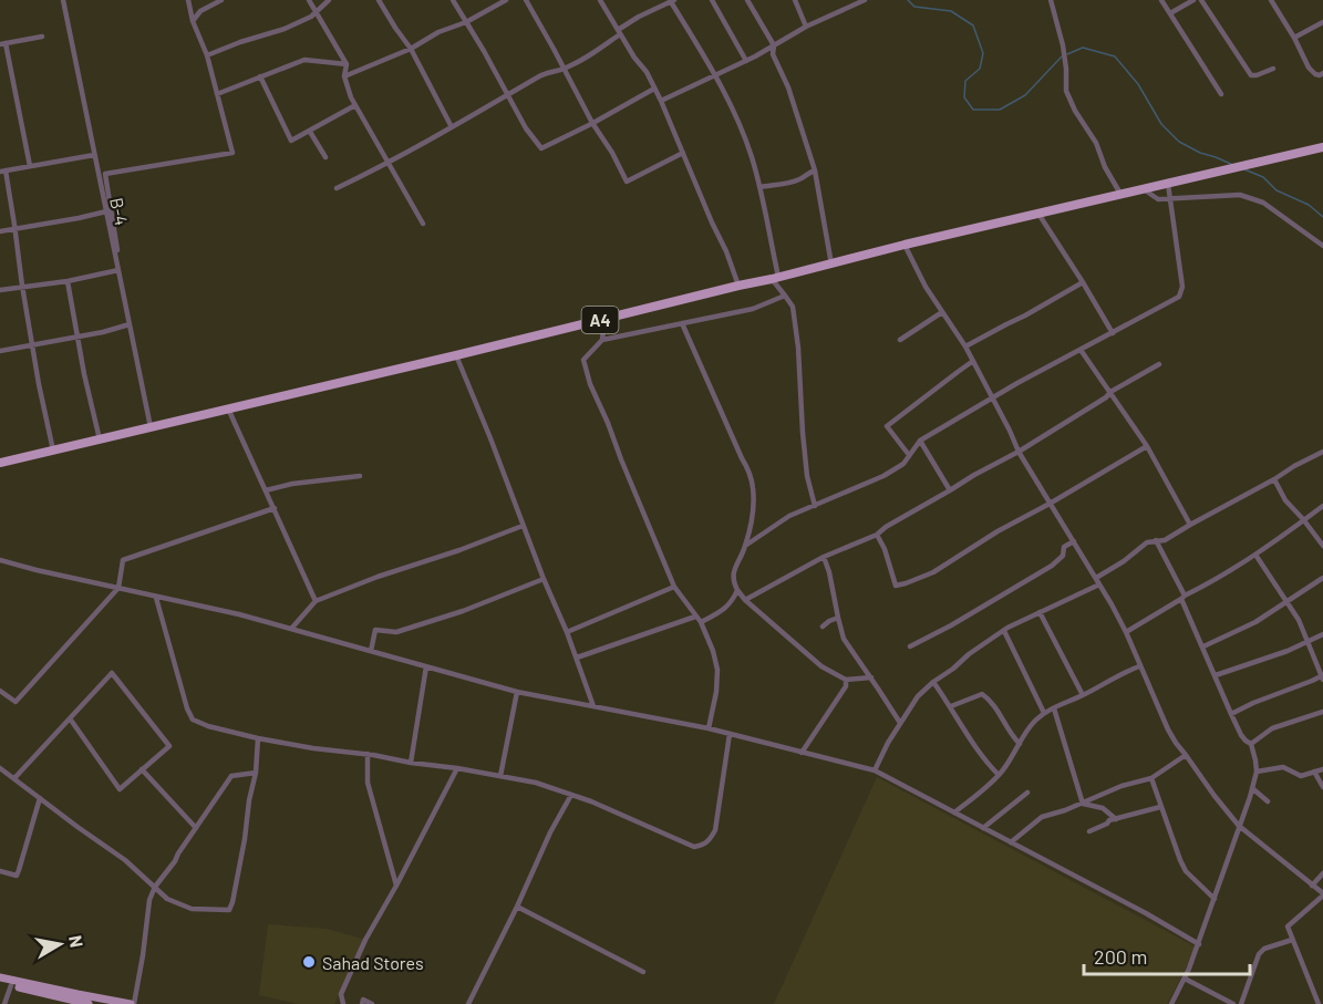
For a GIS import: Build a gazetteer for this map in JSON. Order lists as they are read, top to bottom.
{
  "streets": {
    "highway": ["A4"],
    "street": ["B-4"]
  },
  "crossings": [
    ["B-4", "A4"]
  ],
  "places": ["Sahad Stores"],
  "scale_bar": "200 m",
  "north": "right"
}
